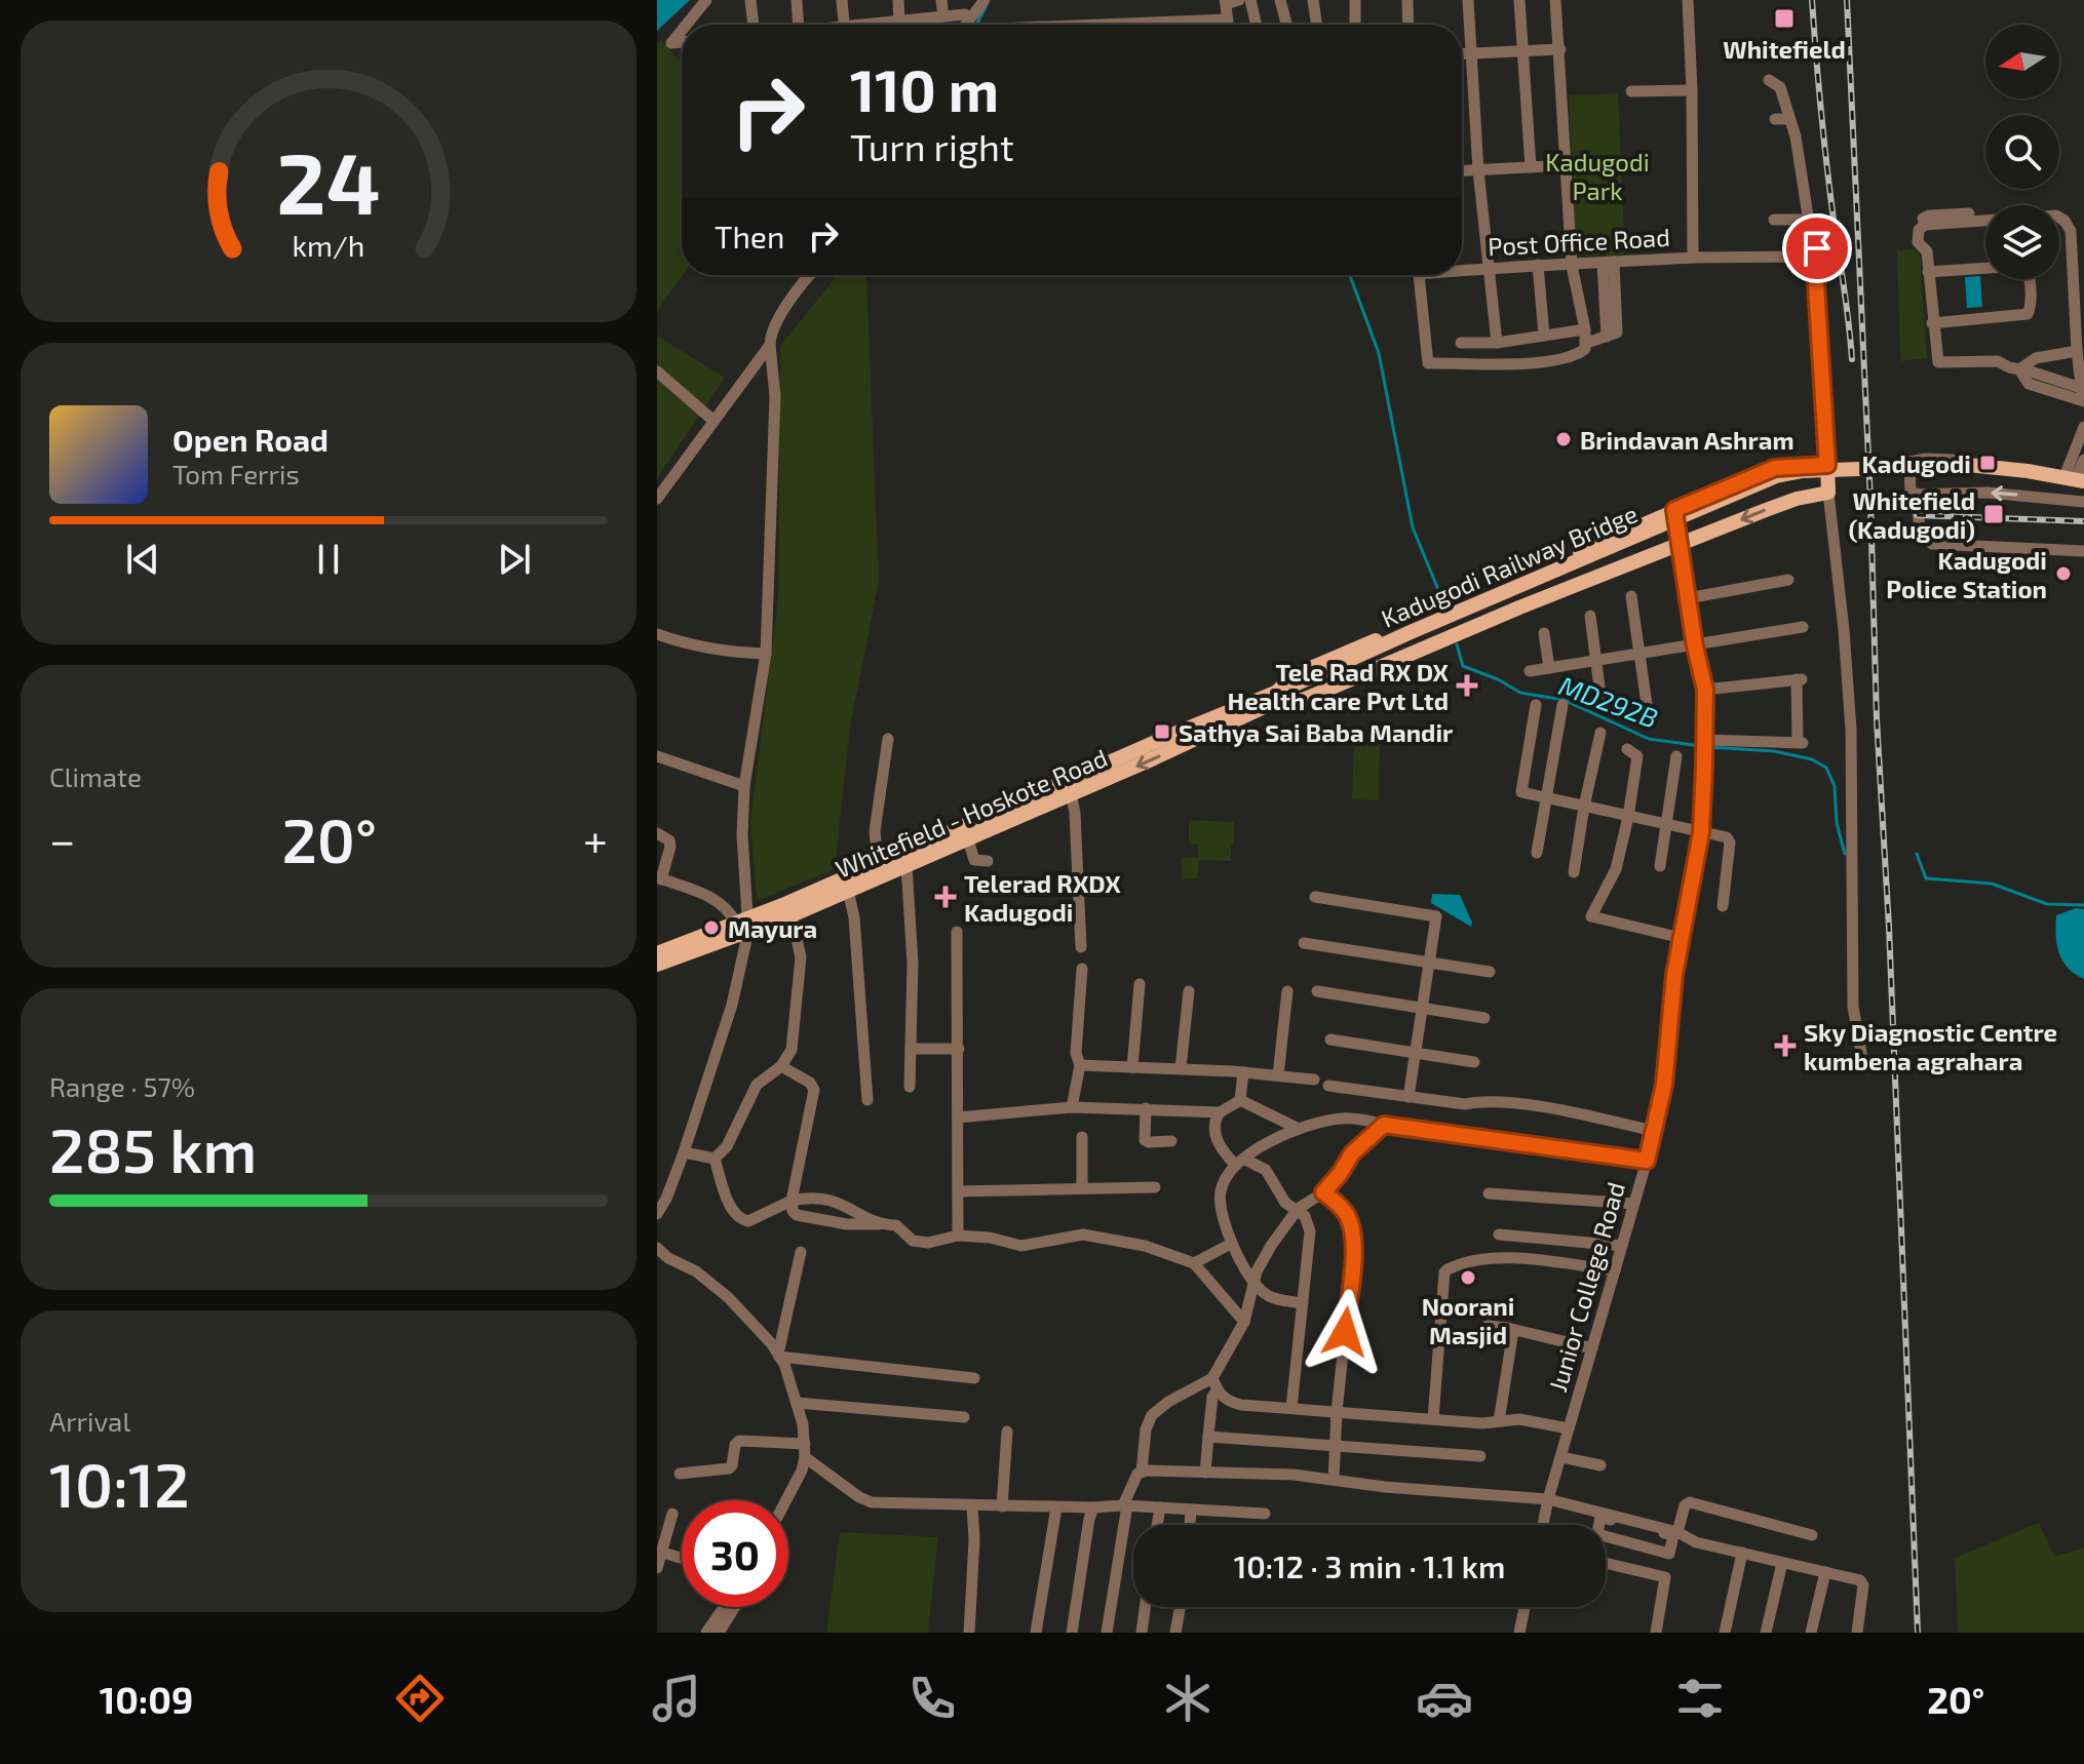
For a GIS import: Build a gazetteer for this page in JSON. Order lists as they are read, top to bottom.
{
  "streets": {
    "main road": ["Kadugodi Railway Bridge", "Whitefield - Hoskote Road"],
    "street": ["Post Office Road", "Junior College Road"]
  },
  "water": ["MD292B"],
  "parks": ["Kadugodi Park"],
  "places": {
    "transit": [
      "Whitefield",
      "Kadugodi",
      "Whitefield (Kadugodi)",
      "Sathya Sai Baba Mandir"
    ],
    "other": [
      "Brindavan Ashram",
      "Kadugodi Police Station",
      "Mayura",
      "Noorani Masjid"
    ],
    "health": ["Tele Rad RX DX Health care Pvt Ltd", "Telerad RXDX Kadugodi", "Sky Diagnostic Centre kumbena agrahara"]
  },
  "north": "left",
  "page": {
    "turn": ["110 m", "Turn right"],
    "then": "Then",
    "song": ["Open Road", "Tom Ferris"],
    "tile": [
      "Climate",
      ["Range · 57%", "285 km"],
      ["Arrival", "10:12"]
    ],
    "heat": ["−", "20°", "+"],
    "limit": "30",
    "trip": "10:12 · 3 min · 1.1 km",
    "tabs": ["10:09", "20°"],
    "gauge": ["24", "km/h"]
  }
}
